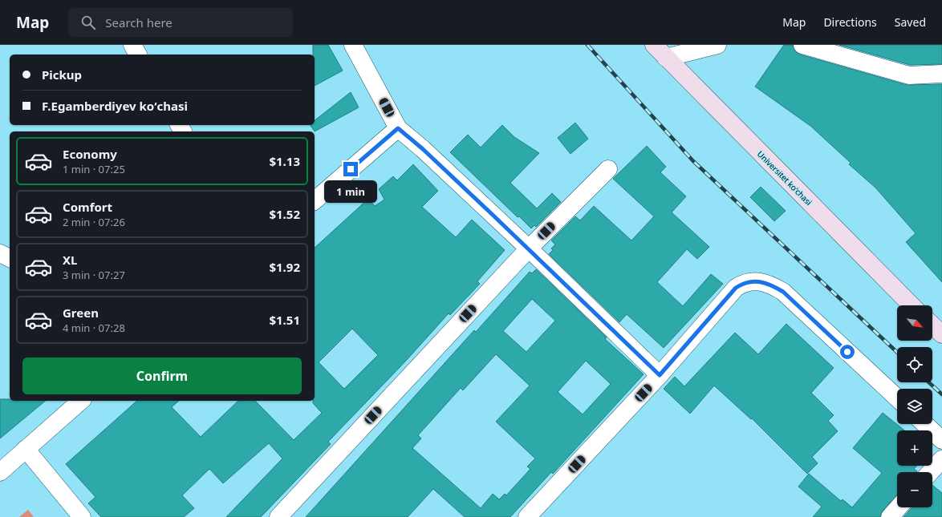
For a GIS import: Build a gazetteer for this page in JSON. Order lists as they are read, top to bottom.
{
  "streets": {
    "main road": ["Universitet kо‘chasi"]
  },
  "north": "bottom right",
  "page": {
    "header": "Map",
    "search": "Search here",
    "nav": ["Map", "Directions", "Saved"],
    "banner": ["Pickup", "F.Egamberdiyev kо‘chasi"],
    "list": [
      {
        "name": "Economy",
        "note": "1 min · 07:25",
        "value": "$1.13"
      },
      {
        "name": "Comfort",
        "note": "2 min · 07:26",
        "value": "$1.52"
      },
      {
        "name": "XL",
        "note": "3 min · 07:27",
        "value": "$1.92"
      },
      {
        "name": "Green",
        "note": "4 min · 07:28",
        "value": "$1.51"
      }
    ],
    "bubble": "1 min",
    "map_buttons": ["+", "−"],
    "buttons": "Confirm"
  }
}
